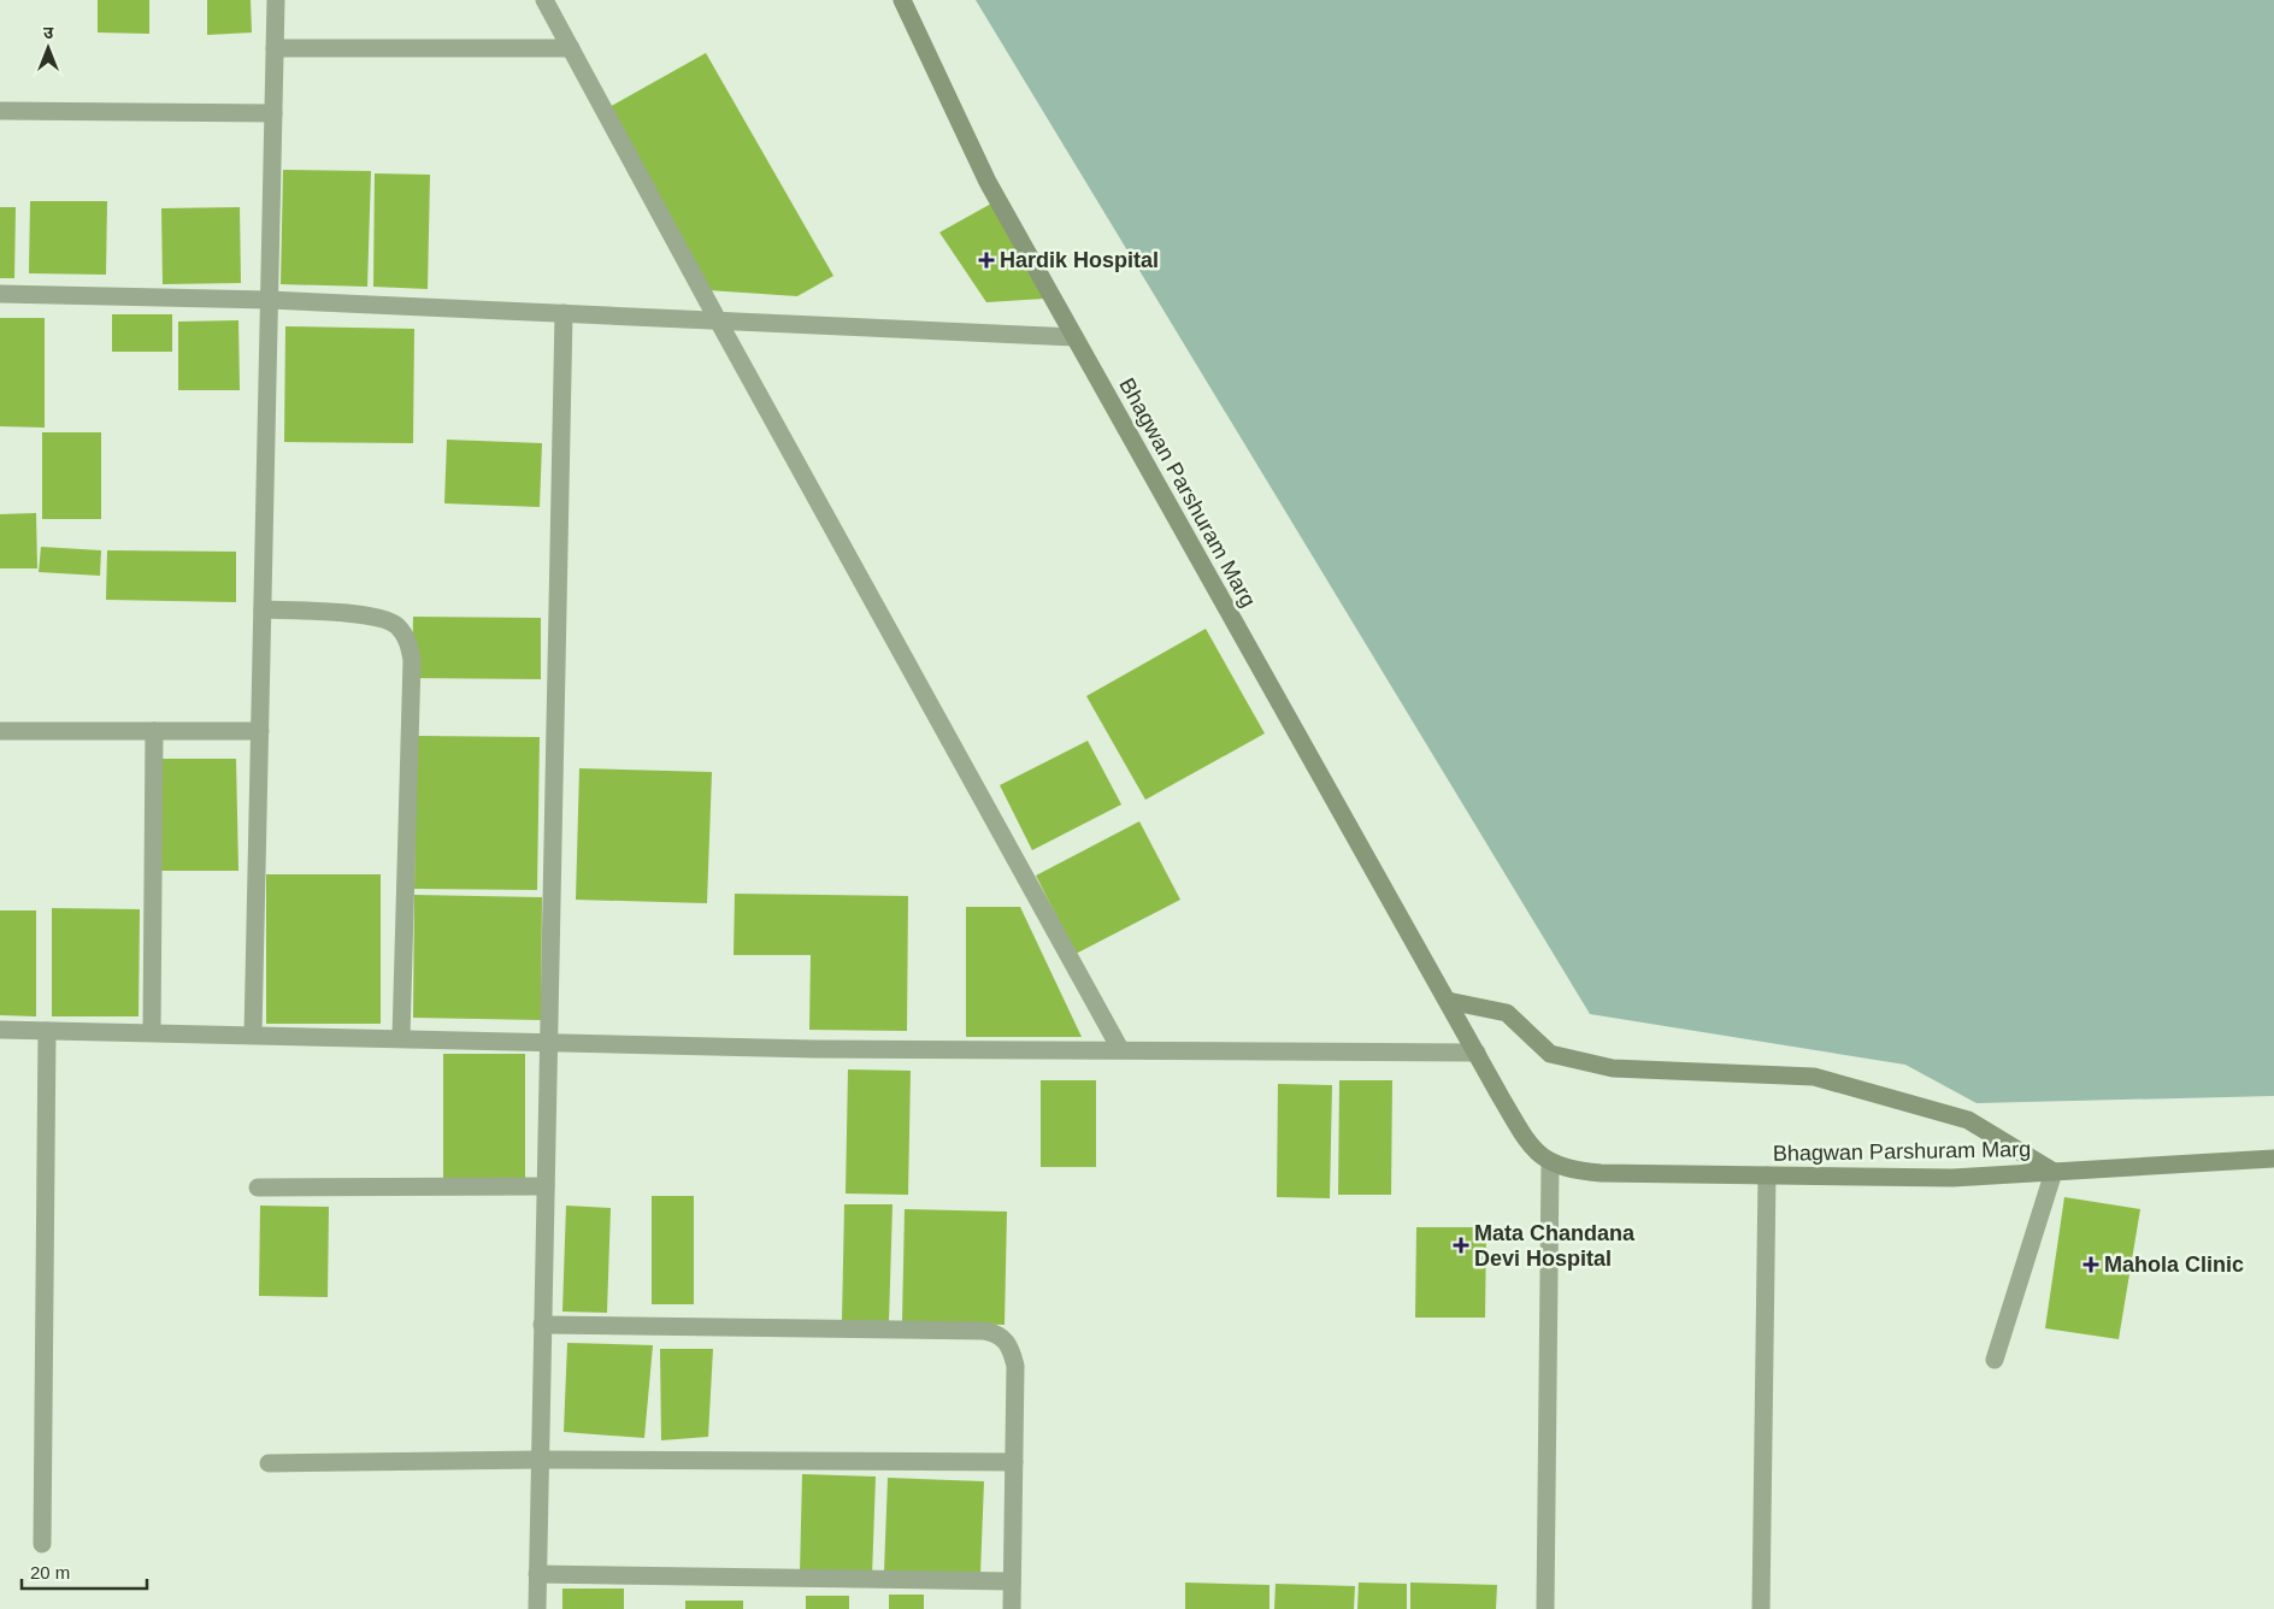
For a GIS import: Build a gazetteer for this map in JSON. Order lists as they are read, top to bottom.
{
  "streets": {
    "street": ["Bhagwan Parshuram Marg"]
  },
  "places": {
    "health": ["Hardik Hospital", "Mata Chandana Devi Hospital", "Mahola Clinic"]
  },
  "scale_bar": "20 m",
  "north": "top"
}
